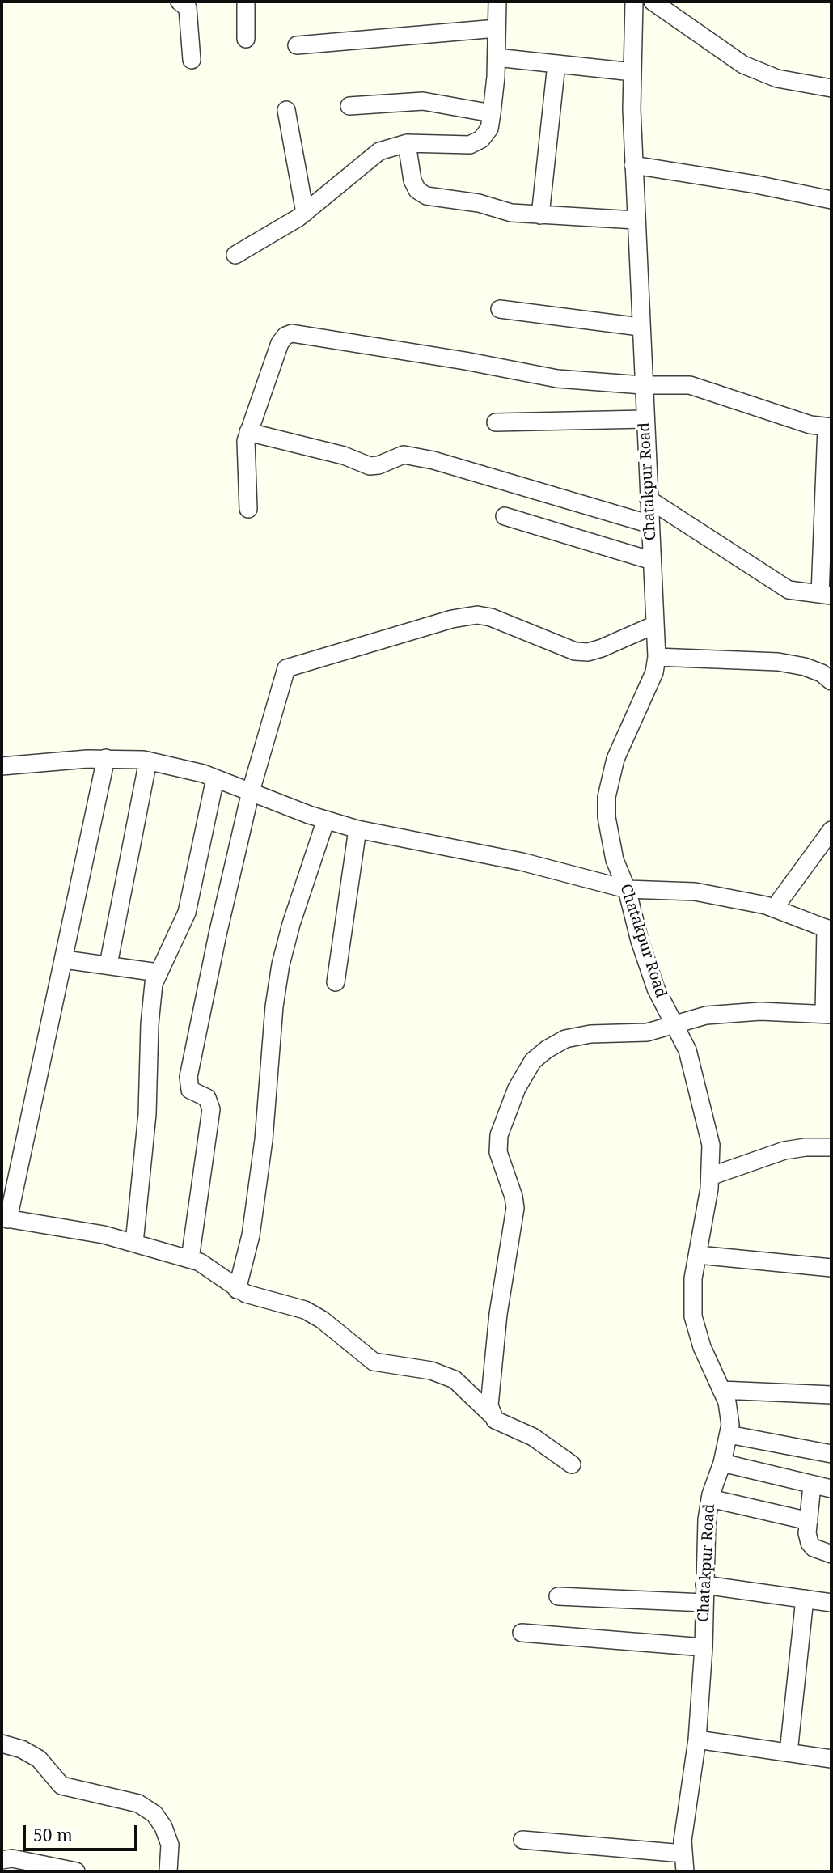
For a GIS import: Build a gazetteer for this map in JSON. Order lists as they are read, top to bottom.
{
  "streets": {
    "street": ["Chatakpur Road"]
  },
  "scale_bar": "50 m"
}
